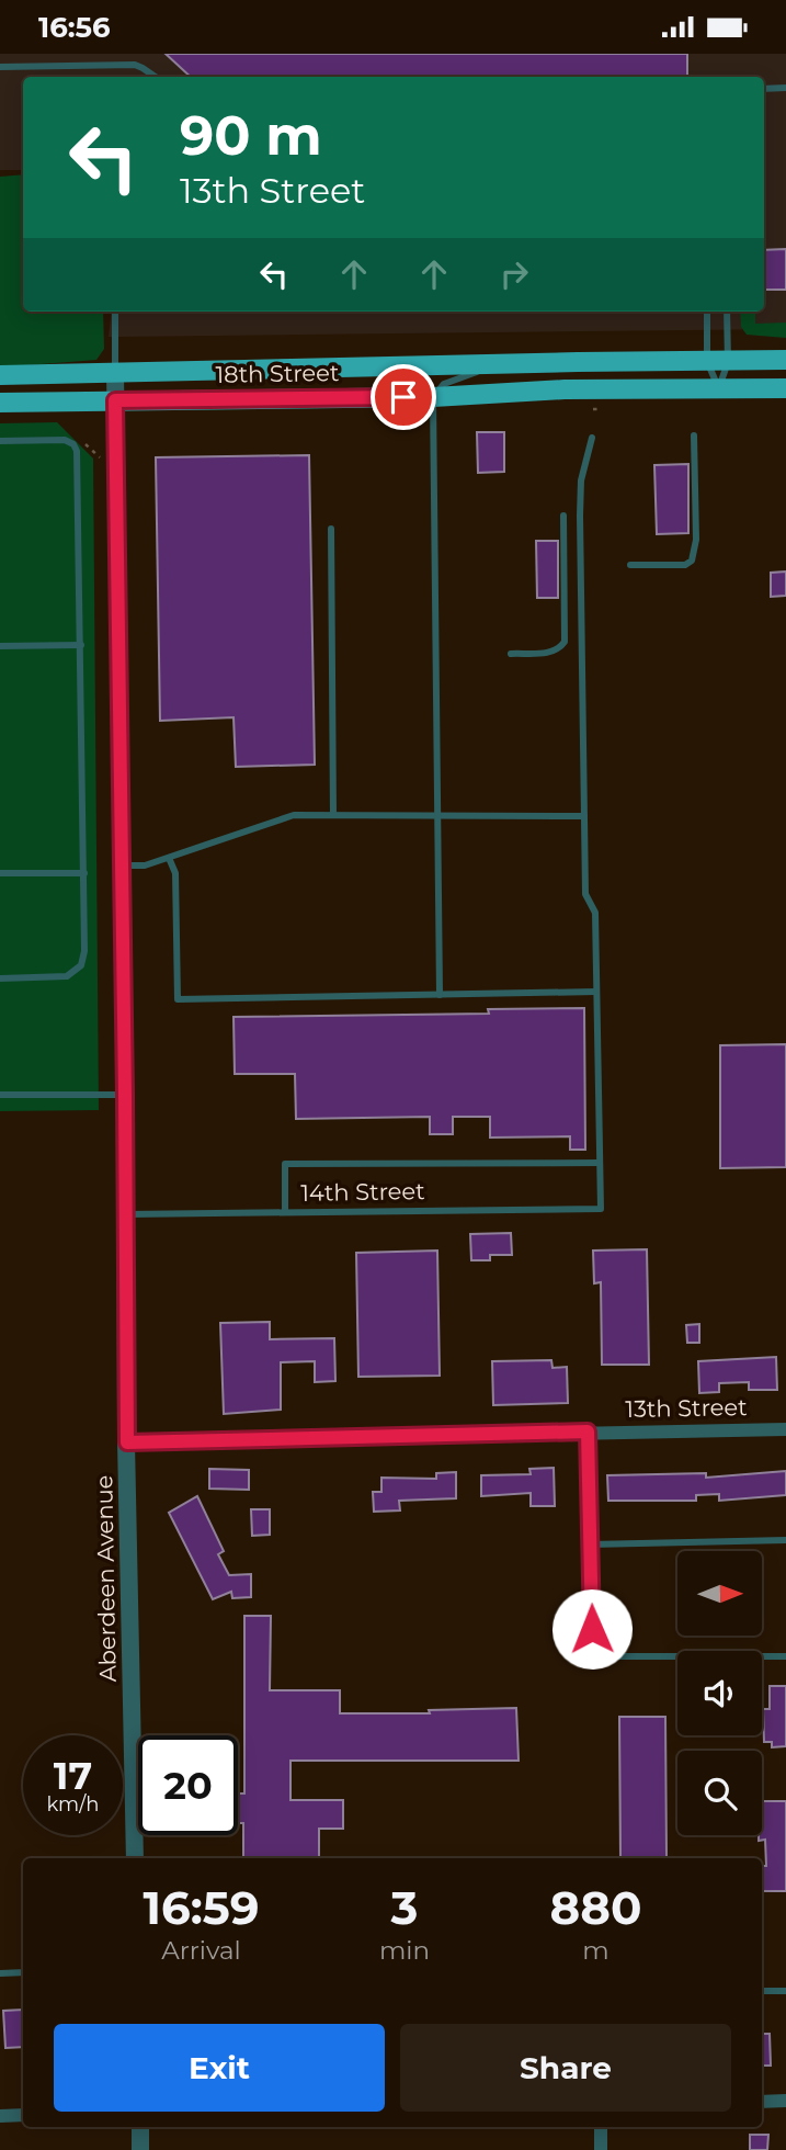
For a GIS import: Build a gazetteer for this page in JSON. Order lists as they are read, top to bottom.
{
  "streets": {
    "main road": ["18th Street"],
    "street": ["13th Street", "Aberdeen Avenue"],
    "lane": ["14th Street"]
  },
  "crossings": [
    ["18th Street", "Aberdeen Avenue"],
    ["14th Street", "Aberdeen Avenue"],
    ["13th Street", "Aberdeen Avenue"]
  ],
  "north": "right",
  "page": {
    "status": "16:56",
    "turn": ["90 m", "13th Street"],
    "speed": "17 km/h",
    "limit": "20",
    "eta": [
      "16:59",
      "Arrival",
      "3",
      "min",
      "880",
      "m"
    ],
    "buttons": ["Exit", "Share"]
  }
}
